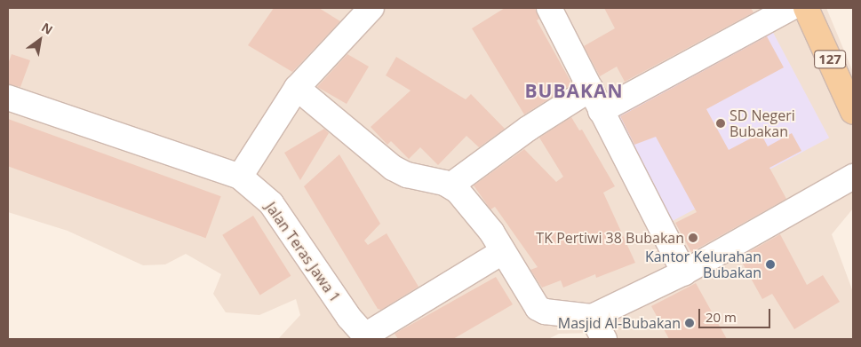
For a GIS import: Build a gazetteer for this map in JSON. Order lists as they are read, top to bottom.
{
  "streets": {
    "main road": ["127"],
    "street": ["Jalan Teras Jawa 1"]
  },
  "districts": ["BUBAKAN"],
  "places": [
    "SD Negeri Bubakan",
    "TK Pertiwi 38 Bubakan",
    "Kantor Kelurahan Bubakan",
    "Masjid Al-Bubakan"
  ],
  "scale_bar": "20 m",
  "north": "top right"
}
